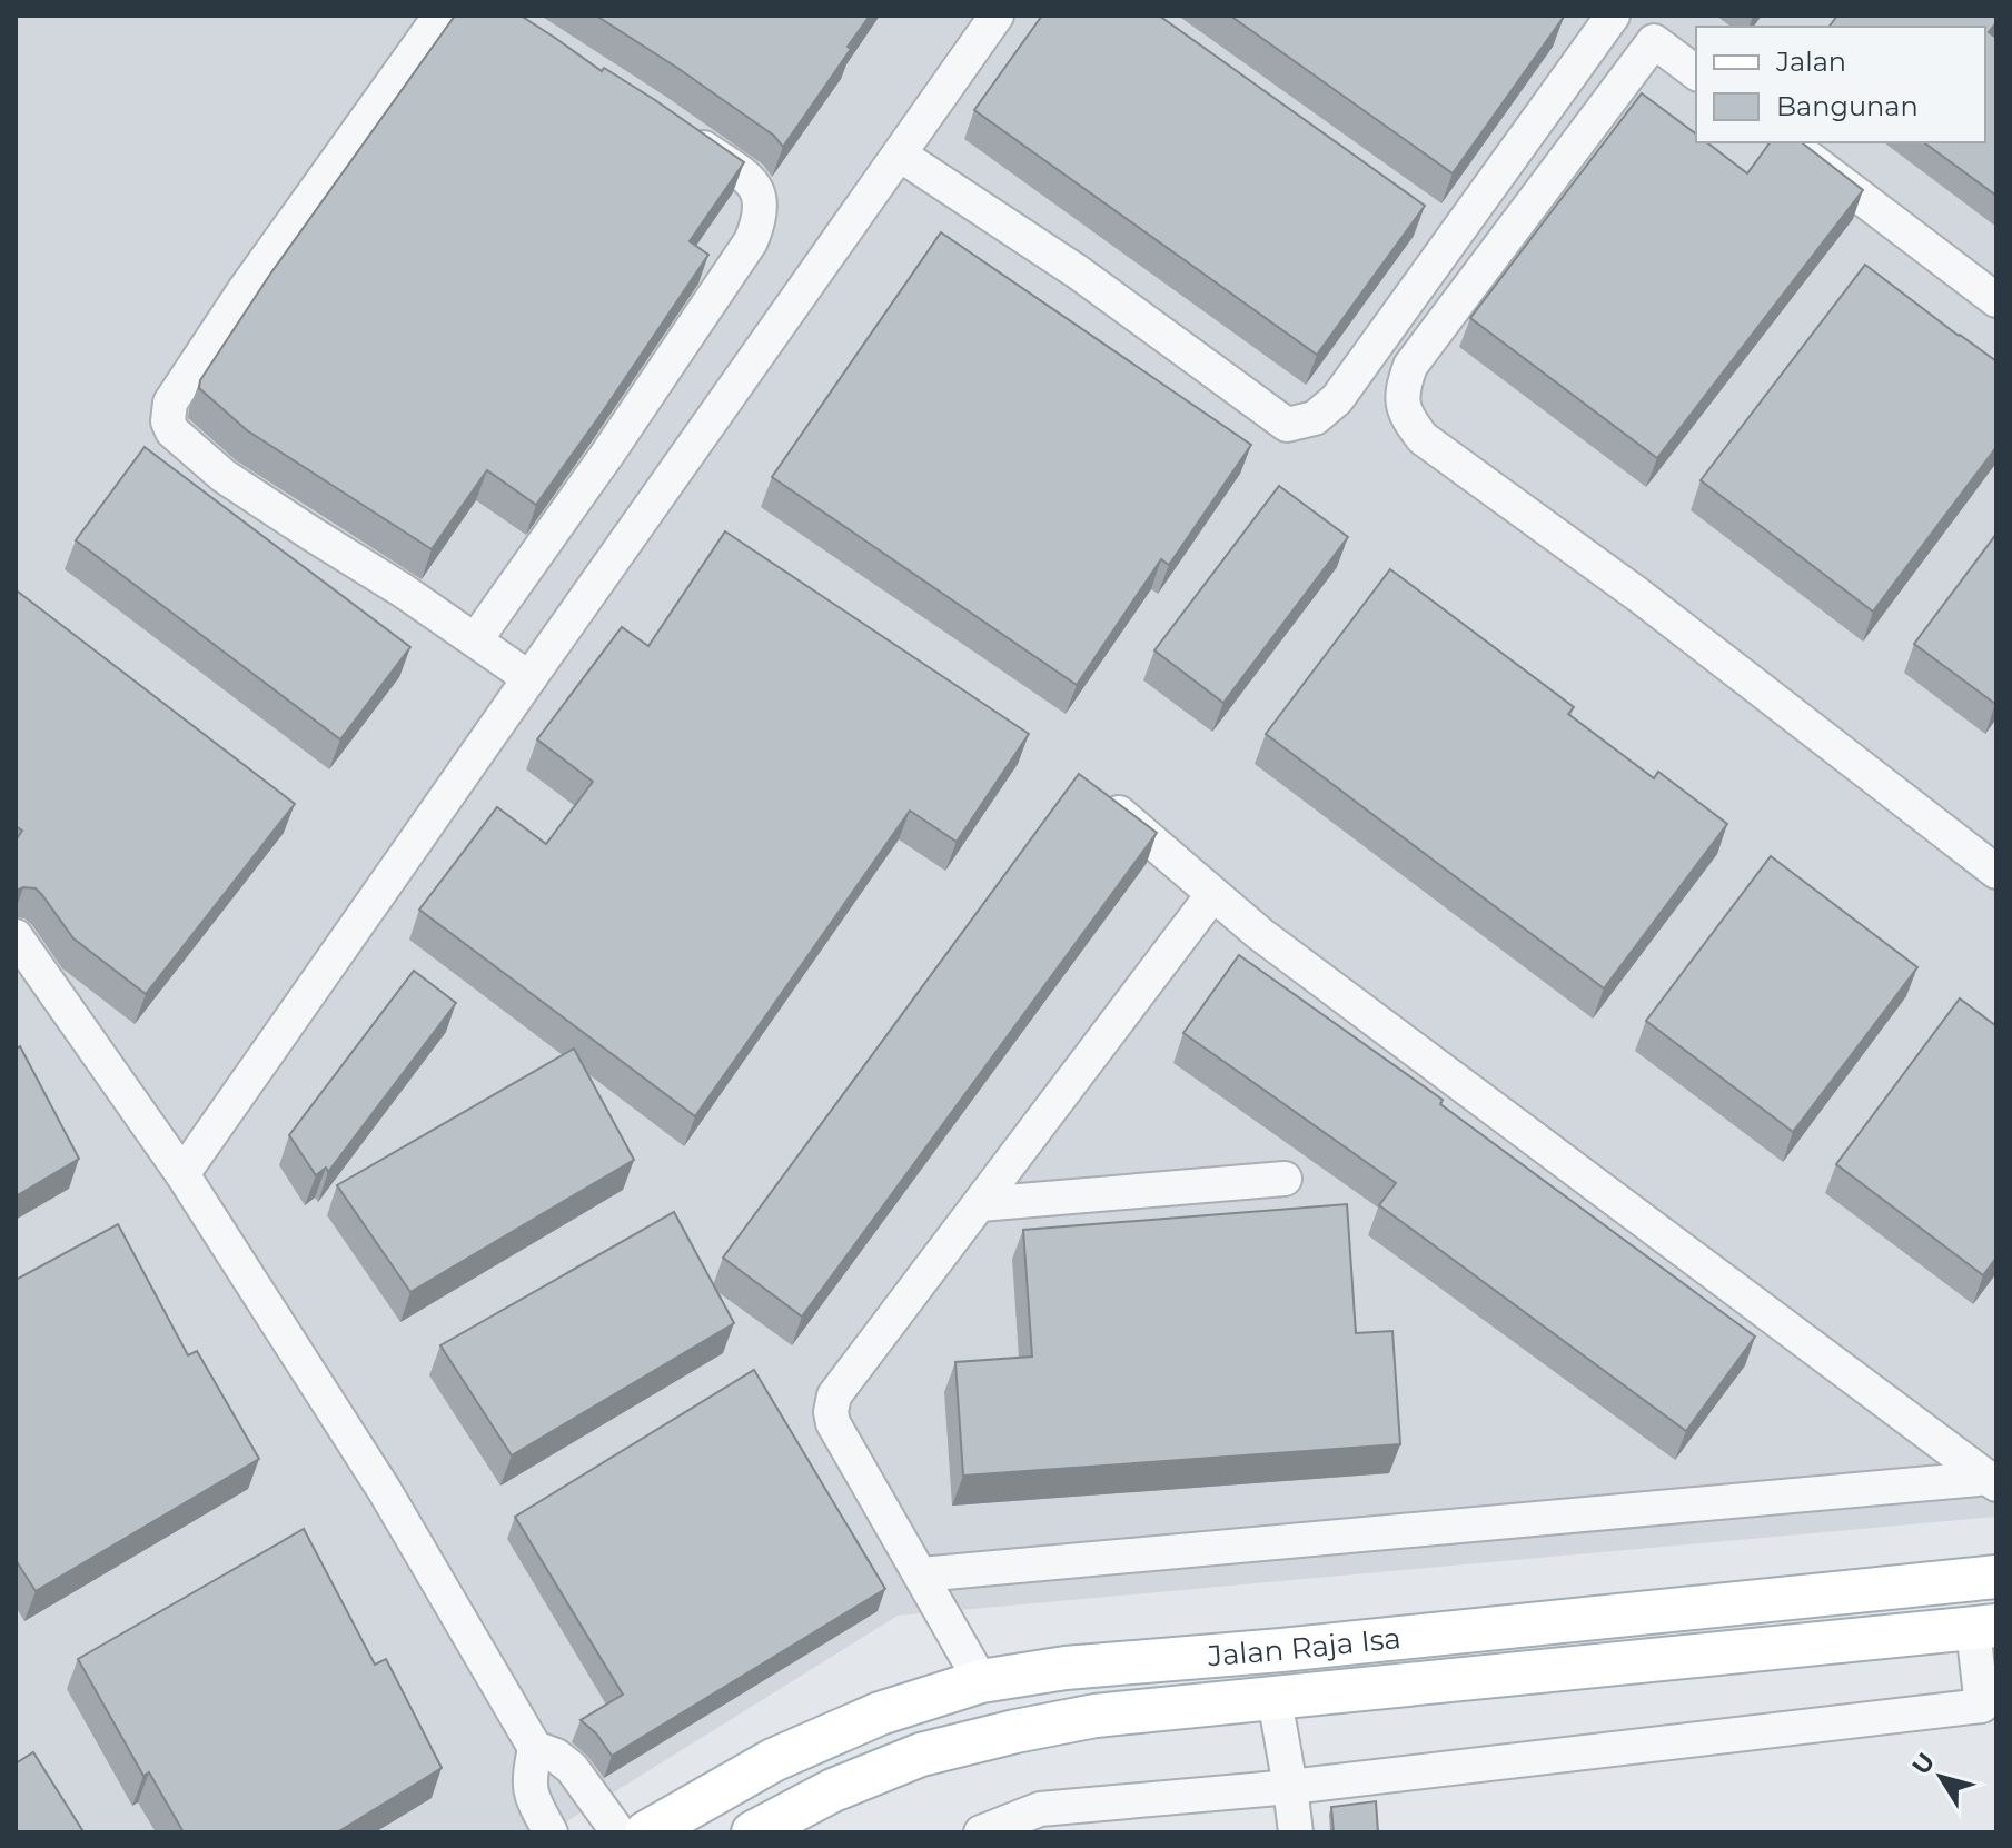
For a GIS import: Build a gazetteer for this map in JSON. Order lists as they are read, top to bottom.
{
  "streets": {
    "main road": ["Jalan Raja Isa"]
  },
  "legend": ["Jalan", "Bangunan"],
  "north": "top left"
}
